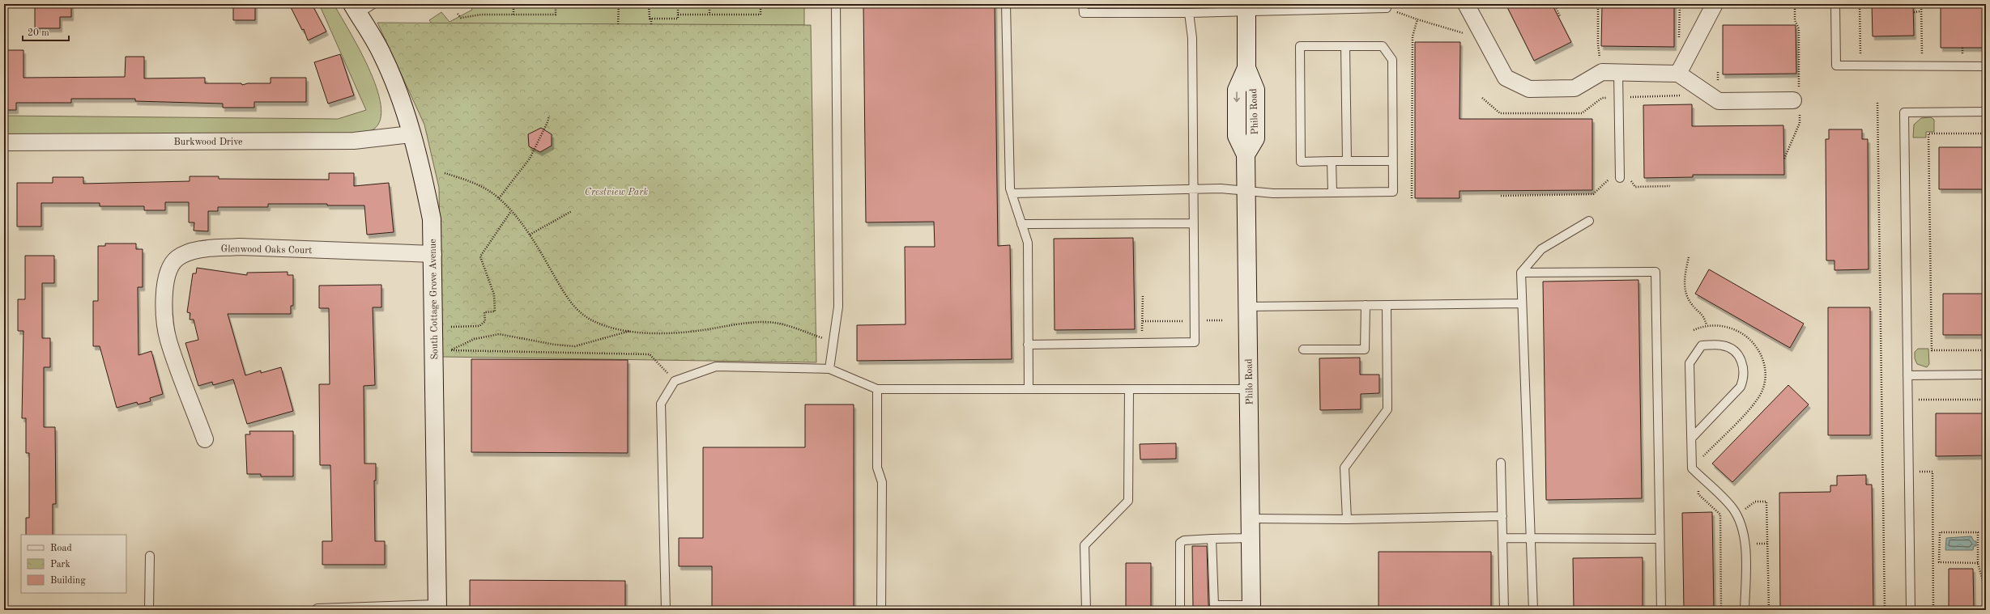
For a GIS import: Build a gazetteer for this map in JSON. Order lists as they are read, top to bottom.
{
  "streets": {
    "main road": ["Philo Road", "South Cottage Grove Avenue"],
    "street": ["Burkwood Drive", "Glenwood Oaks Court"]
  },
  "crossings": [
    ["Burkwood Drive", "South Cottage Grove Avenue"],
    ["Glenwood Oaks Court", "South Cottage Grove Avenue"]
  ],
  "parks": ["Crestview Park"],
  "legend": ["Road", "Park", "Building"],
  "scale_bar": "20 m"
}
